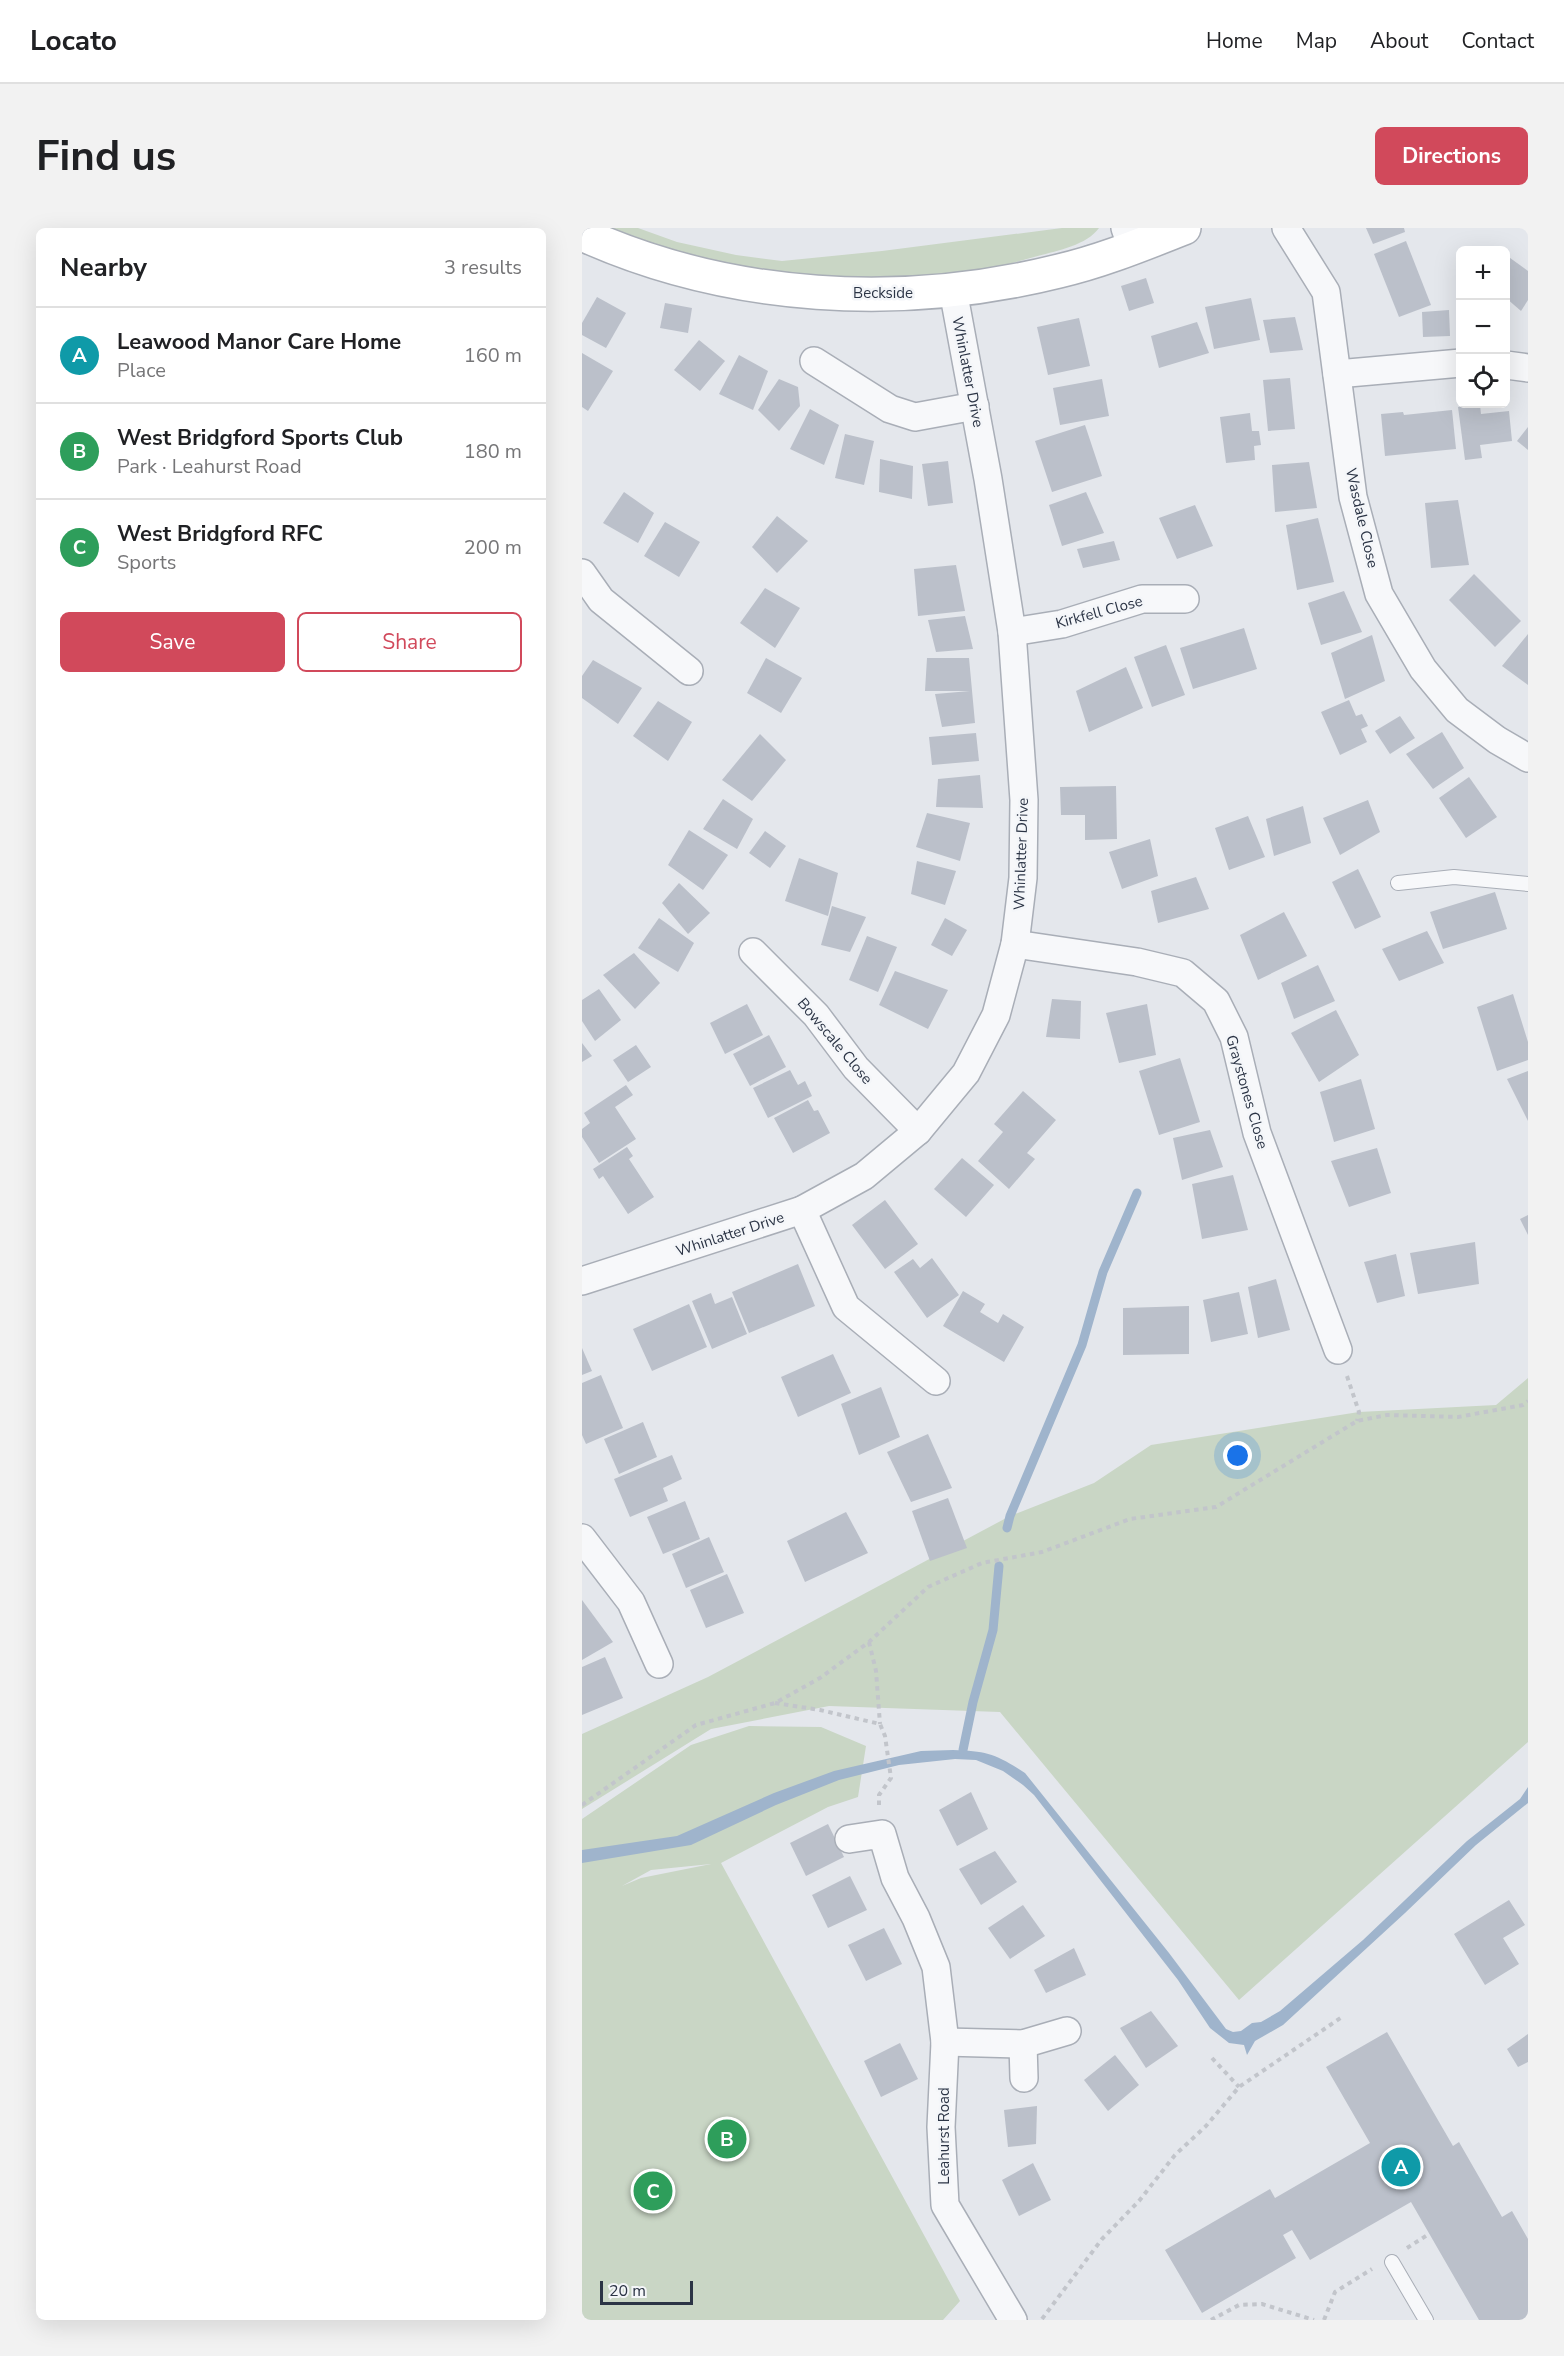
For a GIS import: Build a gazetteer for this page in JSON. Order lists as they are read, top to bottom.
{
  "streets": {
    "street": [
      "Beckside",
      "Whinlatter Drive",
      "Wasdale Close",
      "Kirkfell Close",
      "Bowscale Close",
      "Graystones Close",
      "Leahurst Road"
    ]
  },
  "crossings": [
    ["Beckside", "Whinlatter Drive"],
    ["Whinlatter Drive", "Kirkfell Close"],
    ["Whinlatter Drive", "Bowscale Close"],
    ["Whinlatter Drive", "Graystones Close"]
  ],
  "scale_bar": "20 m",
  "page": {
    "header": "Locato",
    "nav": [
      "Home",
      "Map",
      "About",
      "Contact"
    ],
    "buttons": [
      "Directions",
      ["Save", "Share"]
    ],
    "title": "Find us",
    "heading": ["Nearby", "3 results"],
    "map_buttons": ["+", "−"],
    "list": [
      {
        "mark": "A",
        "name": "Leawood Manor Care Home",
        "note": "Place",
        "value": "160 m"
      },
      {
        "mark": "B",
        "name": "West Bridgford Sports Club",
        "note": "Park · Leahurst Road",
        "value": "180 m"
      },
      {
        "mark": "C",
        "name": "West Bridgford RFC",
        "note": "Sports",
        "value": "200 m"
      }
    ],
    "pins": ["B", "A", "C"],
    "scale": "20 m"
  }
}
